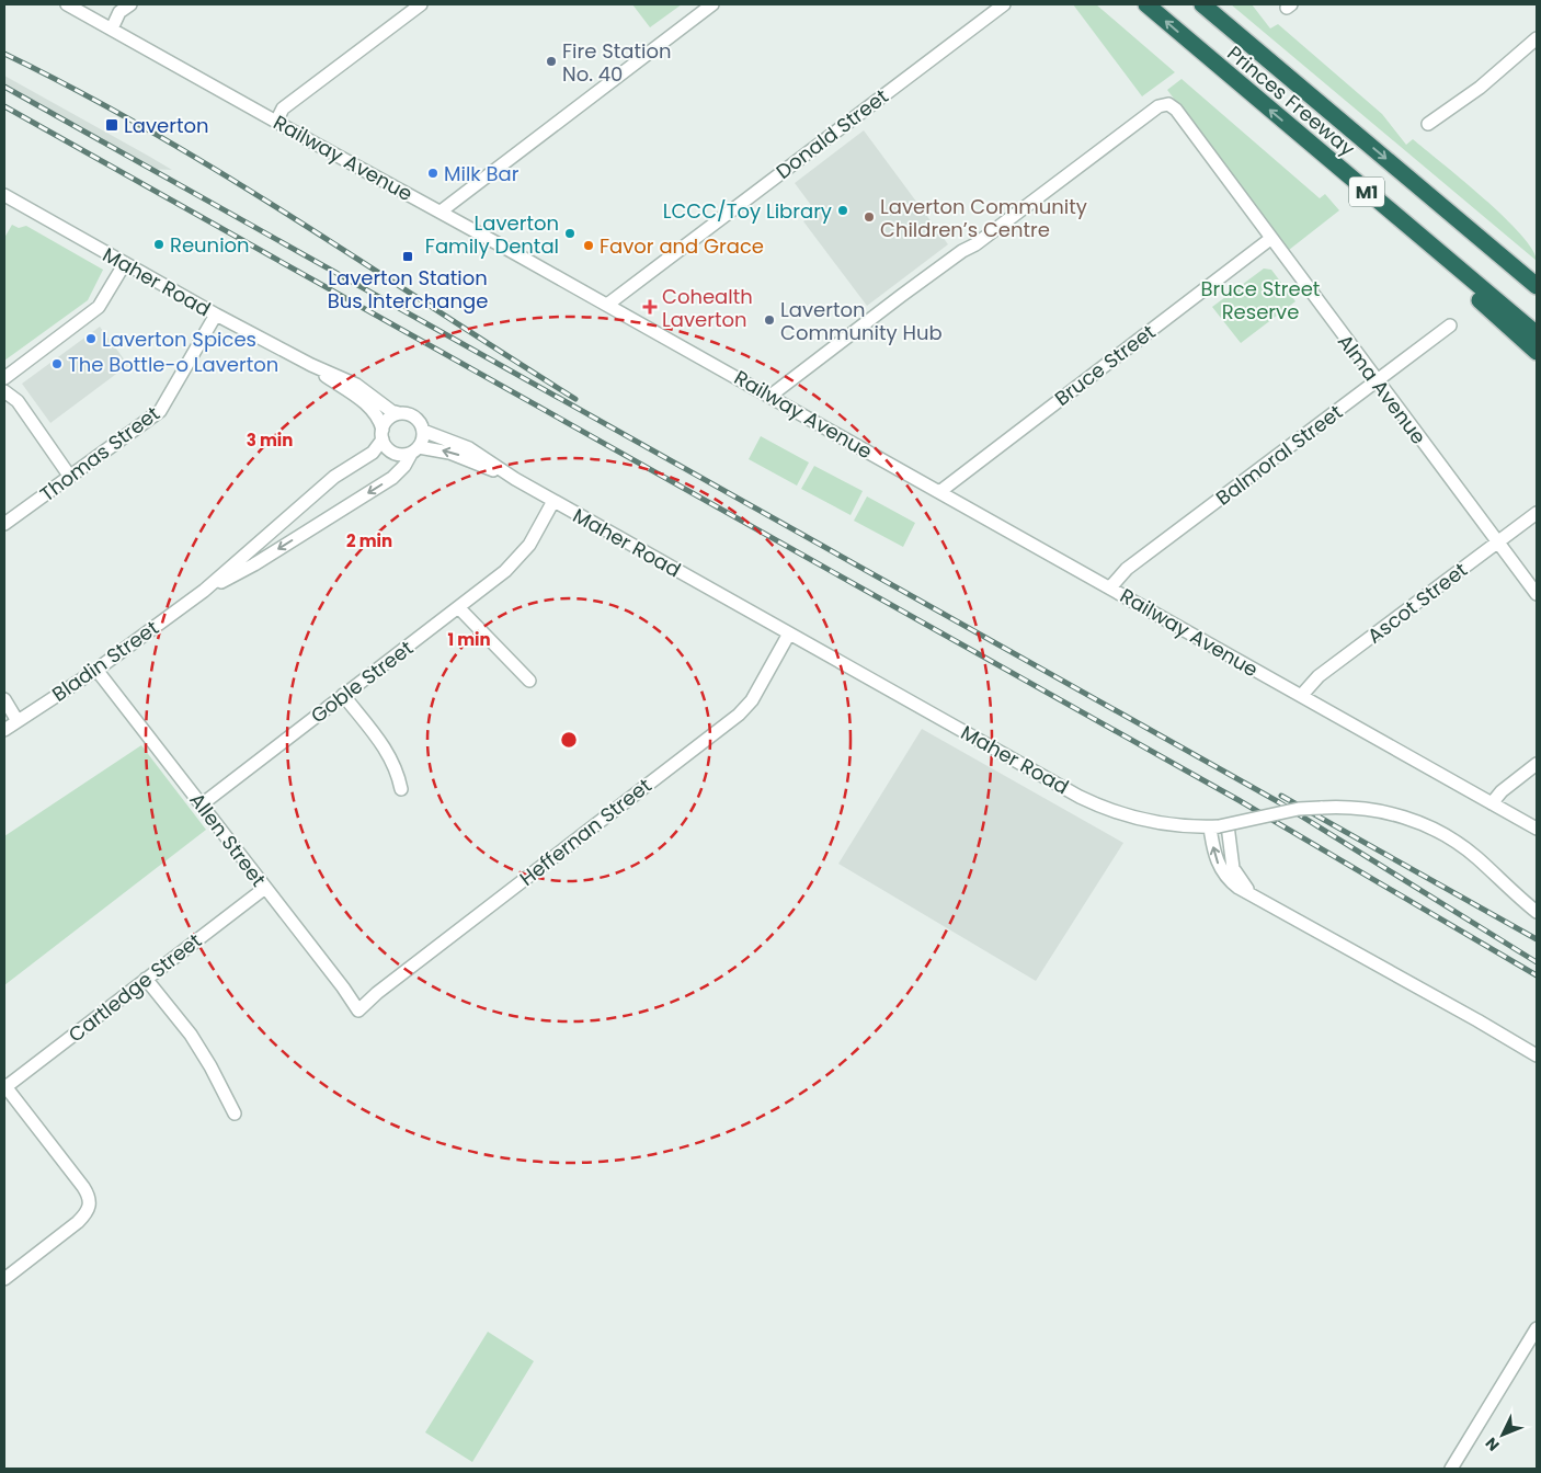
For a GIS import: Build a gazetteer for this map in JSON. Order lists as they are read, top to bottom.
{
  "streets": {
    "highway": ["Princes Freeway", "M1"],
    "street": [
      "Donald Street",
      "Railway Avenue",
      "Maher Road",
      "Bruce Street",
      "Alma Avenue",
      "Thomas Street",
      "Balmoral Street",
      "Ascot Street",
      "Bladin Street",
      "Goble Street",
      "Heffernan Street",
      "Allen Street",
      "Cartledge Street"
    ]
  },
  "crossings": [
    ["Donald Street", "Railway Avenue"],
    ["Railway Avenue", "Bruce Street"],
    ["Railway Avenue", "Alma Avenue"],
    ["Railway Avenue", "Balmoral Street"],
    ["Railway Avenue", "Ascot Street"],
    ["Maher Road", "Thomas Street"],
    ["Maher Road", "Bladin Street"],
    ["Maher Road", "Goble Street"],
    ["Maher Road", "Heffernan Street"],
    ["Bruce Street", "Alma Avenue"],
    ["Alma Avenue", "Balmoral Street"],
    ["Alma Avenue", "Ascot Street"],
    ["Bladin Street", "Allen Street"],
    ["Goble Street", "Allen Street"],
    ["Heffernan Street", "Allen Street"],
    ["Allen Street", "Cartledge Street"]
  ],
  "parks": ["Bruce Street Reserve"],
  "places": {
    "other": [
      "Fire Station No. 40",
      "Milk Bar",
      "LCCC/Toy Library",
      "Laverton Community Children’s Centre",
      "Laverton Family Dental",
      "Reunion",
      "Favor and Grace",
      "Laverton Community Hub",
      "Laverton Spices",
      "The Bottle-o Laverton"
    ],
    "transit": ["Laverton", "Laverton Station Bus Interchange"],
    "health": ["Cohealth Laverton"]
  },
  "north": "bottom left",
  "rings": ["3 min", "2 min", "1 min"]
}
